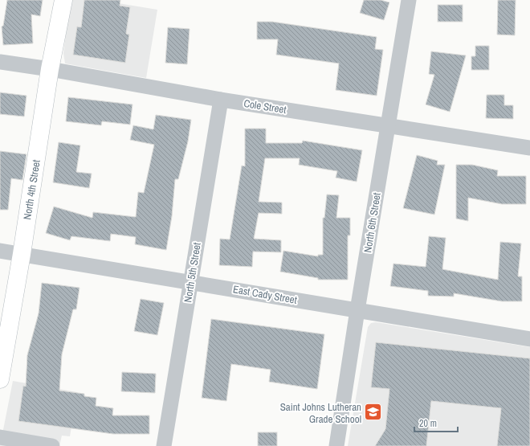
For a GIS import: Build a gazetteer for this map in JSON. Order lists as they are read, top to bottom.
{
  "streets": {
    "street": [
      "Cole Street",
      "North 4th Street",
      "North 6th Street",
      "North 5th Street",
      "East Cady Street"
    ]
  },
  "crossings": [
    ["Cole Street", "North 4th Street"],
    ["Cole Street", "North 6th Street"],
    ["Cole Street", "North 5th Street"],
    ["North 4th Street", "East Cady Street"],
    ["North 6th Street", "East Cady Street"],
    ["North 5th Street", "East Cady Street"]
  ],
  "places": {
    "school or university": ["Saint Johns Lutheran Grade School"]
  },
  "scale_bar": "20 m"
}
